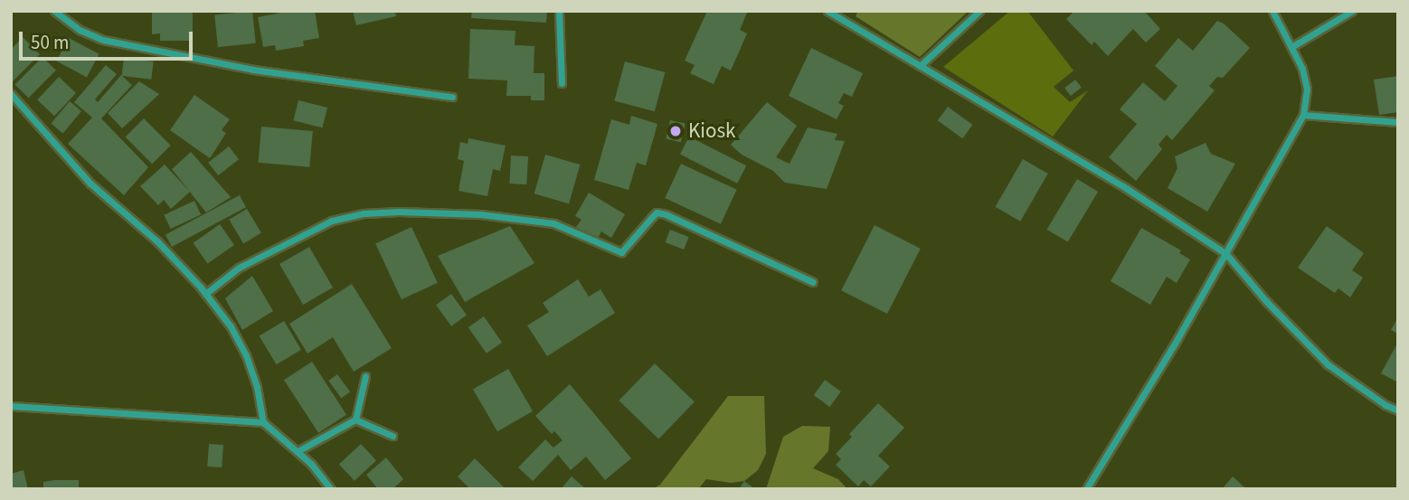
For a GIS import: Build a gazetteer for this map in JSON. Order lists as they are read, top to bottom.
{
  "places": ["Kiosk"],
  "scale_bar": "50 m"
}
